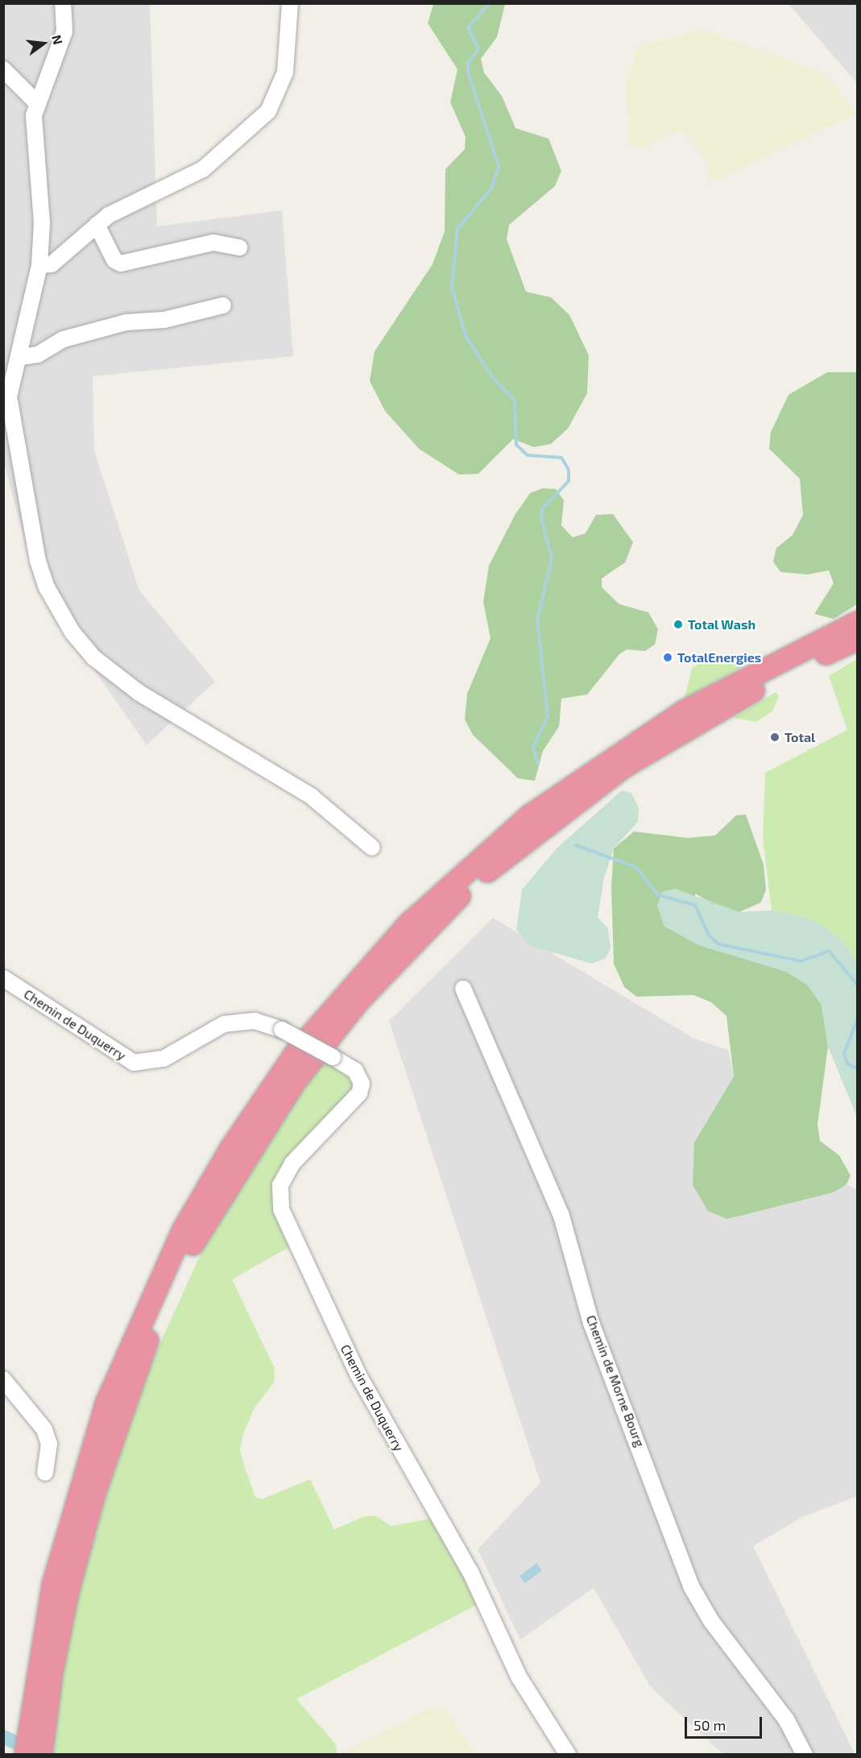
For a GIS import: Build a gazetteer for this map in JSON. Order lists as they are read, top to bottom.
{
  "streets": {
    "street": ["Chemin de Duquerry", "Chemin de Morne Bourg"]
  },
  "places": ["Total Wash", "TotalEnergies", "Total"],
  "scale_bar": "50 m",
  "north": "right"
}
